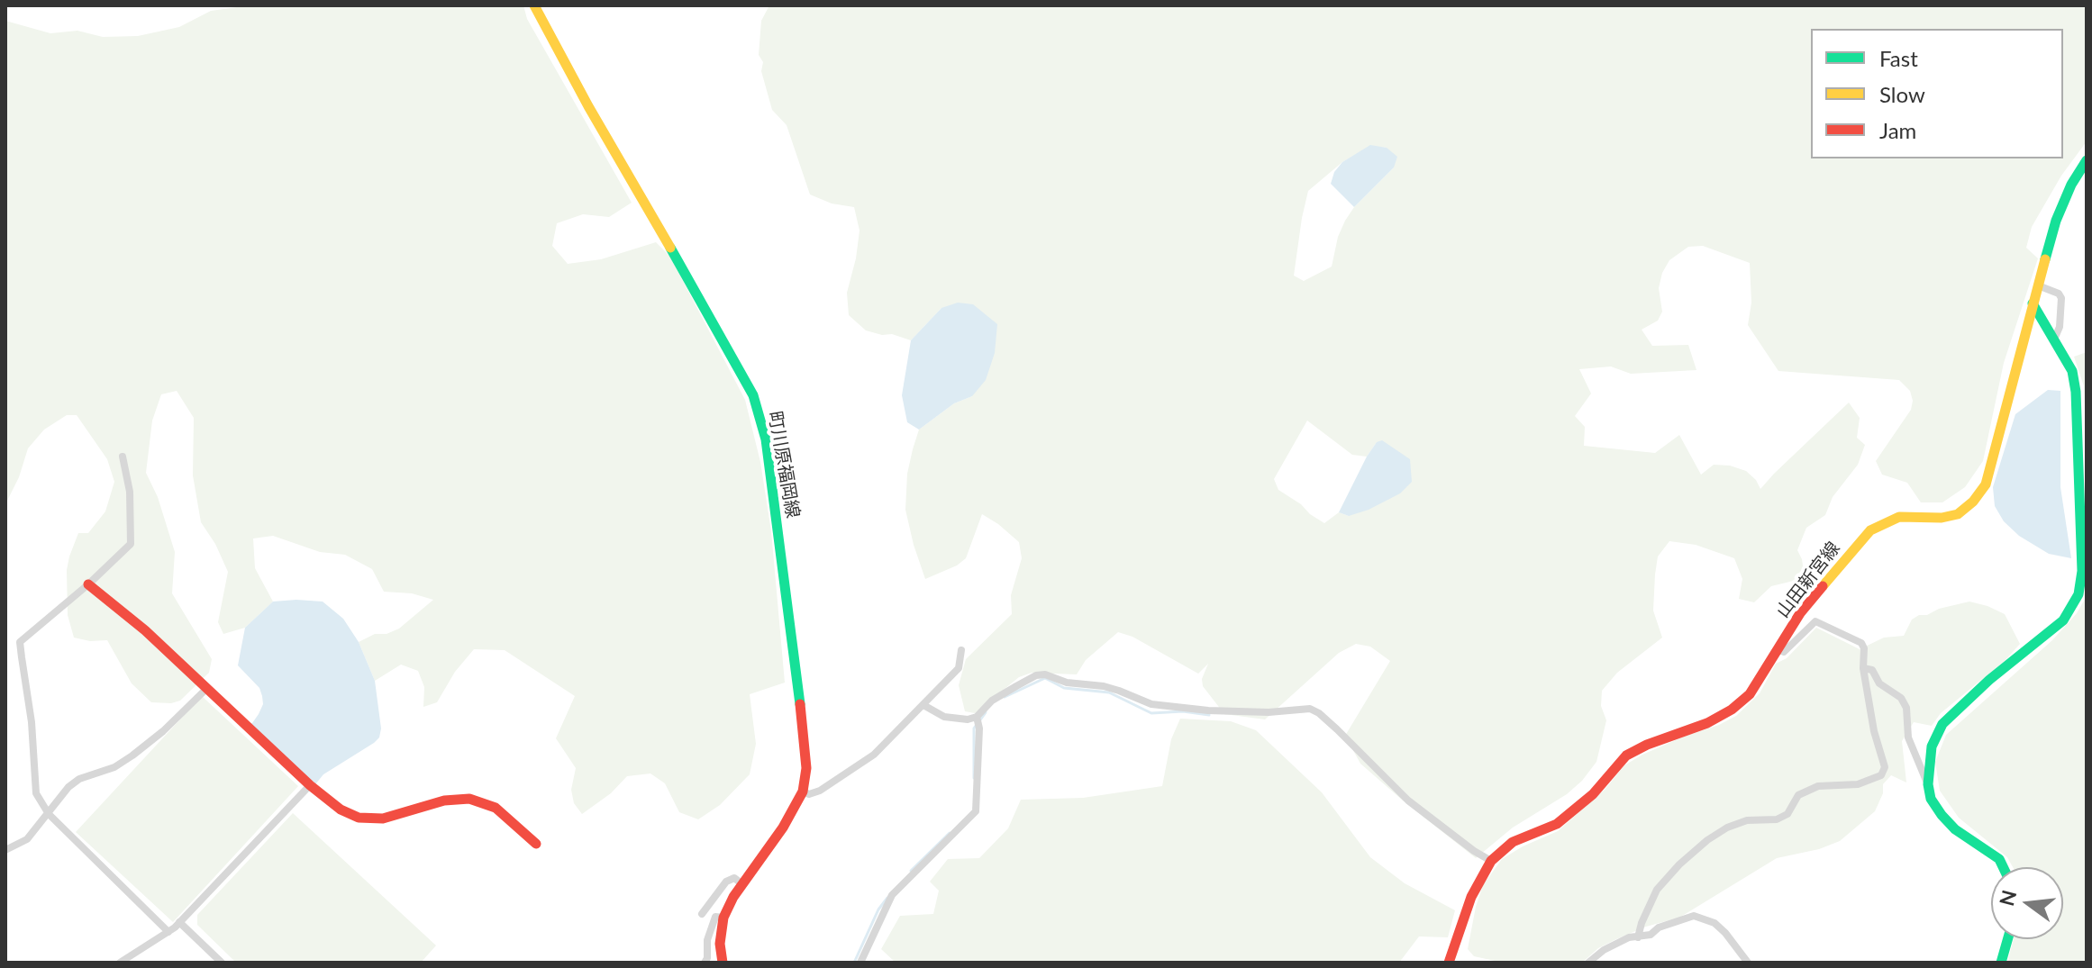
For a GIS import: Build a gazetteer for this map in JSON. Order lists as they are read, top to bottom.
{
  "streets": {
    "main road": ["町川原福岡線", "山田新宮線"]
  },
  "legend": ["Fast", "Slow", "Jam"],
  "north": "left"
}
